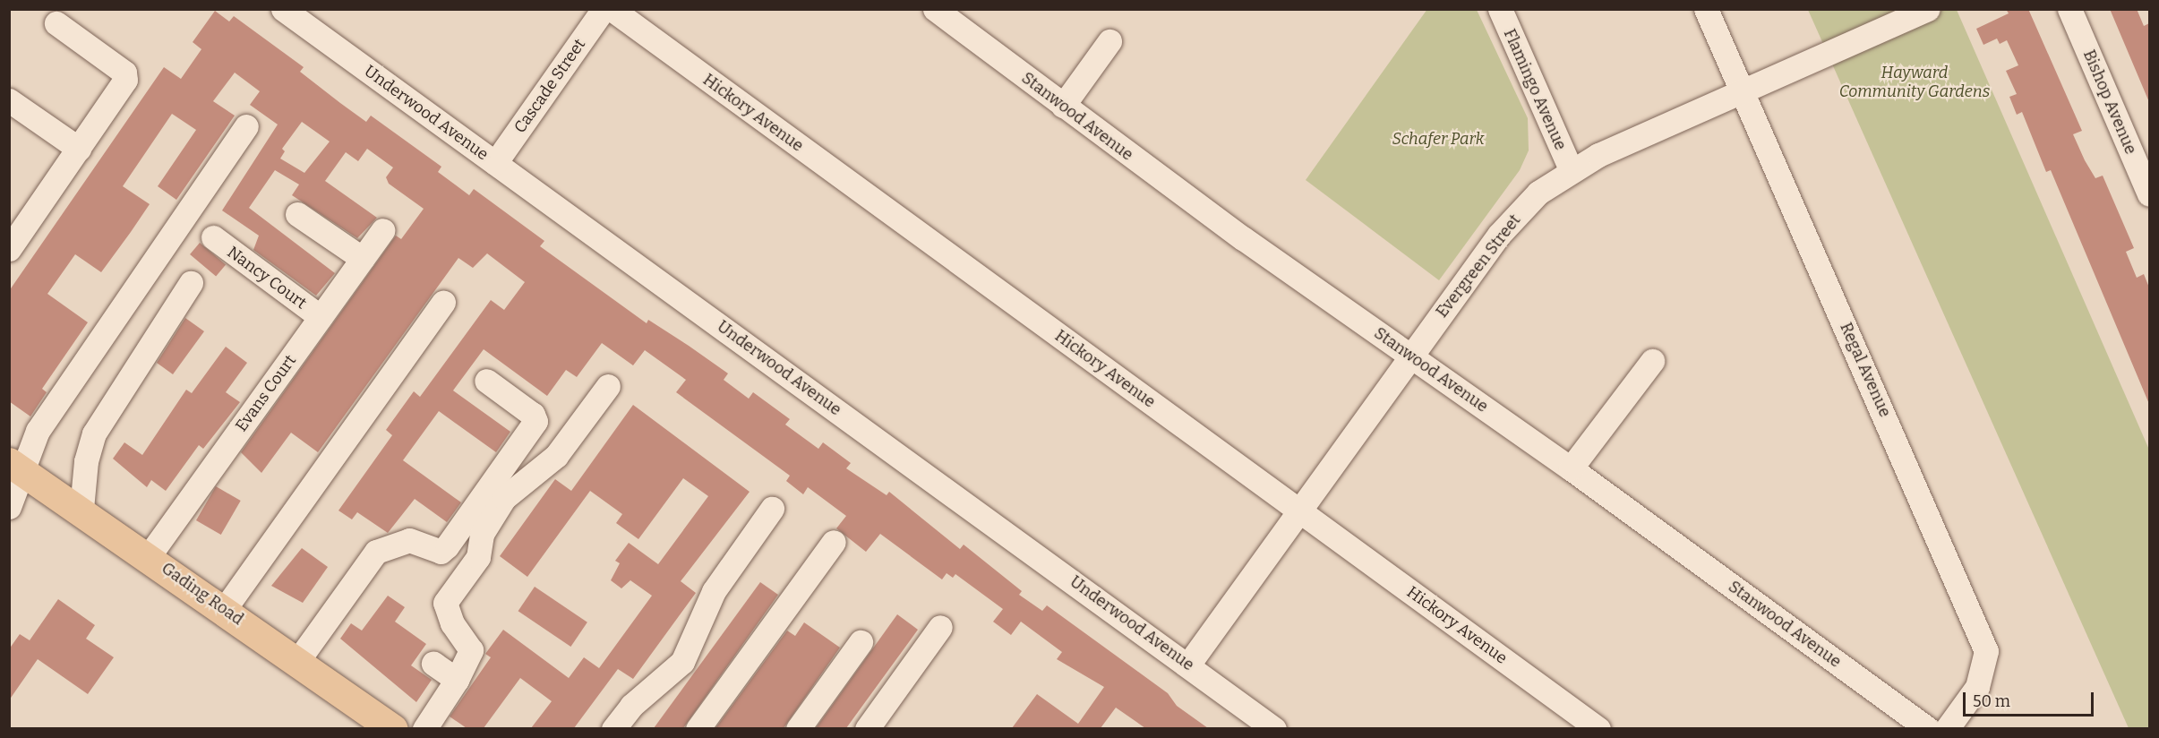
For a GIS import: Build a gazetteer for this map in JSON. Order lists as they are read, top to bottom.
{
  "streets": {
    "main road": ["Gading Road"],
    "street": [
      "Cascade Street",
      "Flamingo Avenue",
      "Bishop Avenue",
      "Underwood Avenue",
      "Hickory Avenue",
      "Stanwood Avenue",
      "Evergreen Street",
      "Nancy Court",
      "Regal Avenue",
      "Evans Court"
    ]
  },
  "crossings": [
    ["Cascade Street", "Underwood Avenue"],
    ["Flamingo Avenue", "Evergreen Street"],
    ["Underwood Avenue", "Evergreen Street"],
    ["Hickory Avenue", "Evergreen Street"],
    ["Stanwood Avenue", "Evergreen Street"],
    ["Evergreen Street", "Regal Avenue"],
    ["Nancy Court", "Evans Court"],
    ["Evans Court", "Gading Road"]
  ],
  "parks": ["Hayward Community Gardens", "Schafer Park"],
  "scale_bar": "50 m"
}
